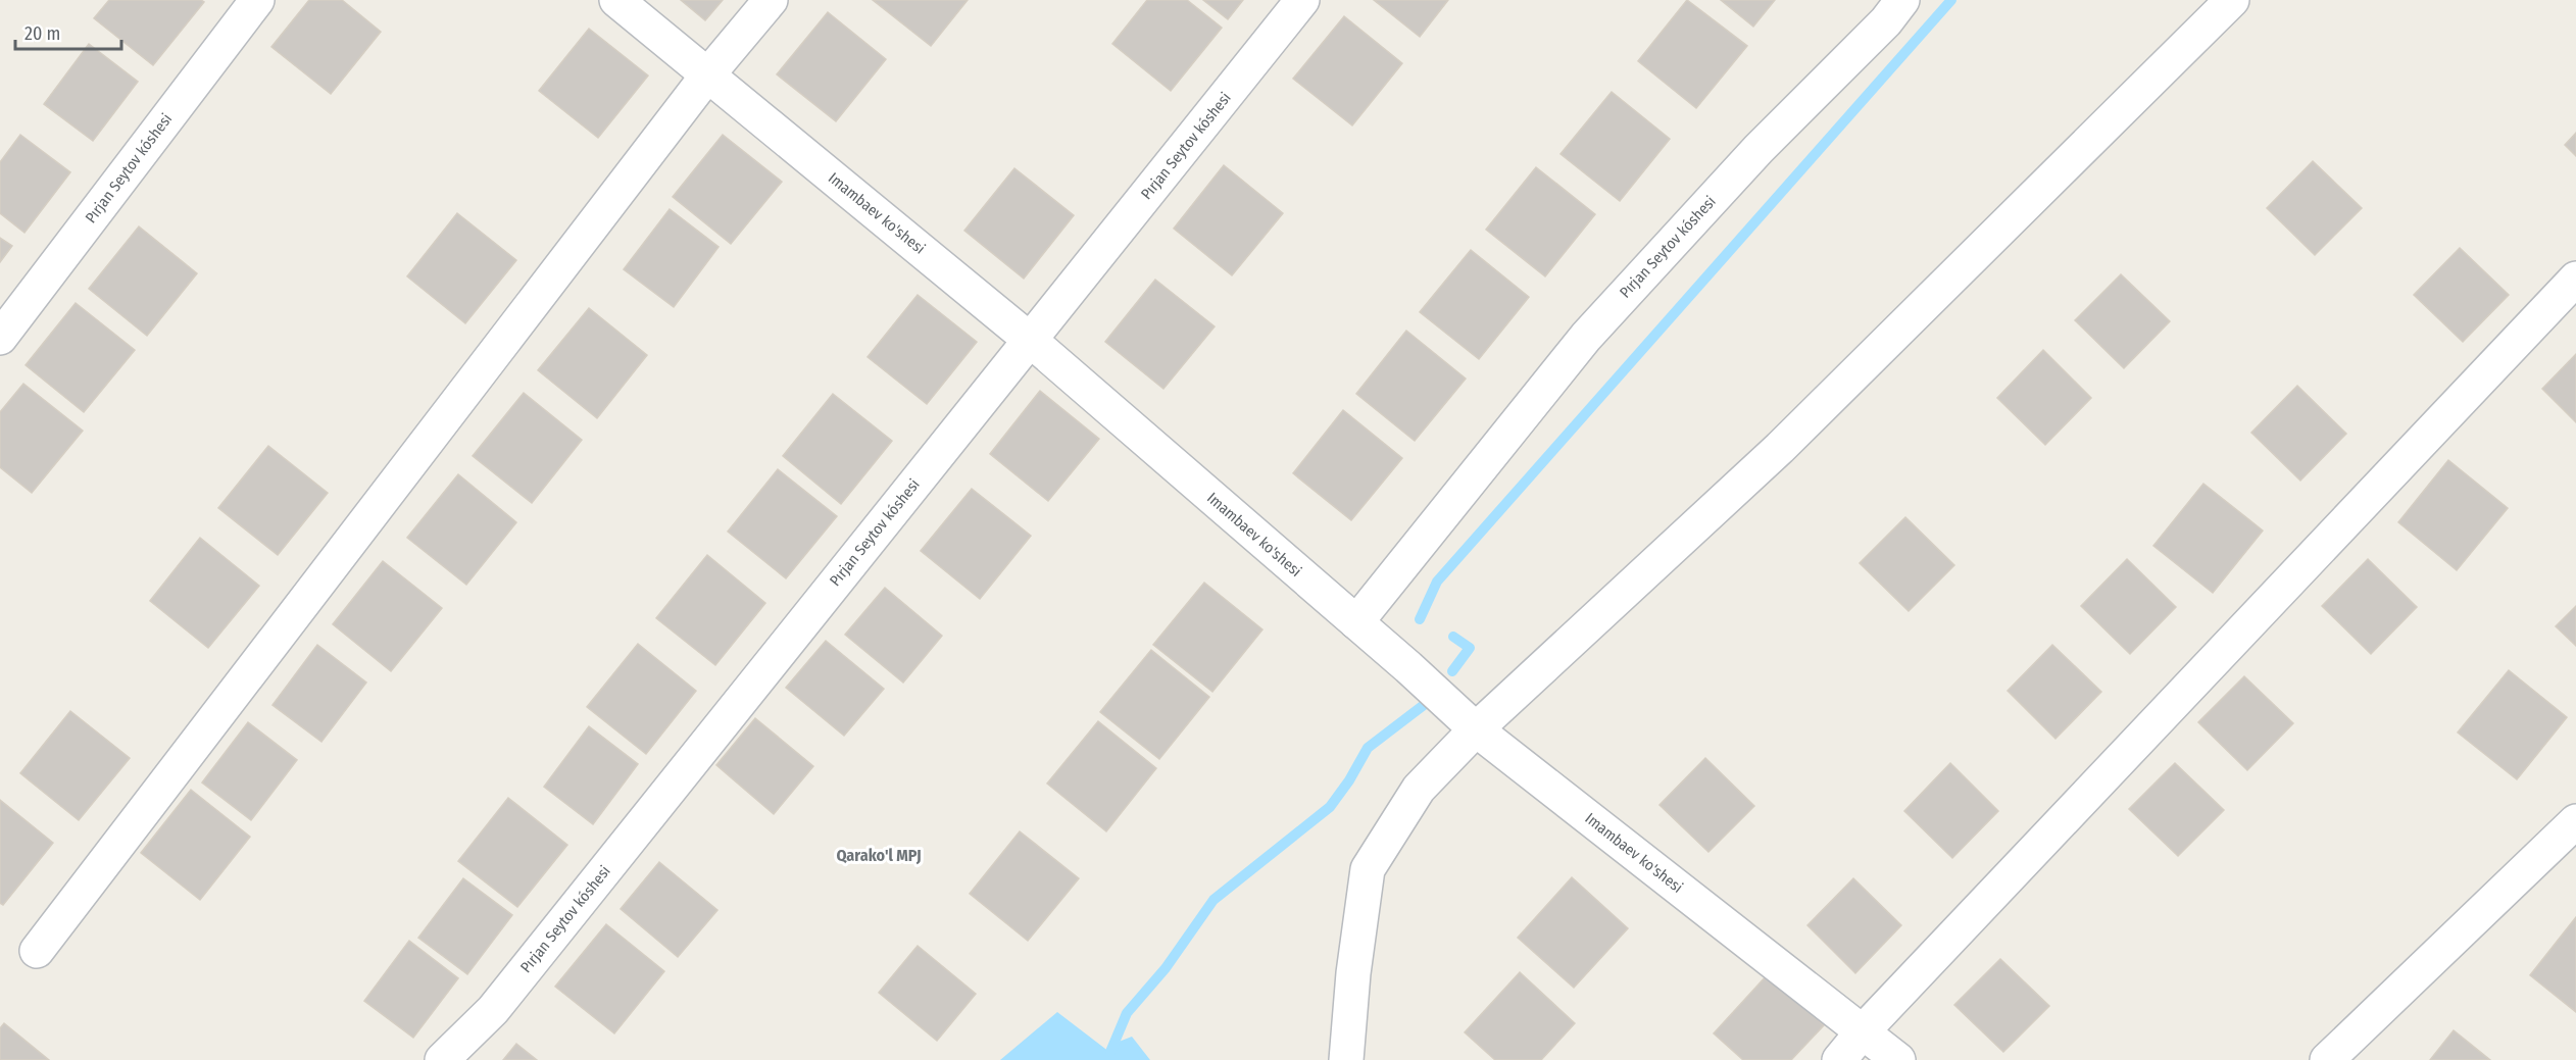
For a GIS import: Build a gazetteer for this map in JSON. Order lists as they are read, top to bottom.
{
  "streets": {
    "street": ["Pırjan Seytov kóshesi", "Imambaev ko'shesi"]
  },
  "crossings": [
    ["Pırjan Seytov kóshesi", "Imambaev ko'shesi"]
  ],
  "districts": ["Qarako'l MPJ"],
  "scale_bar": "20 m"
}
